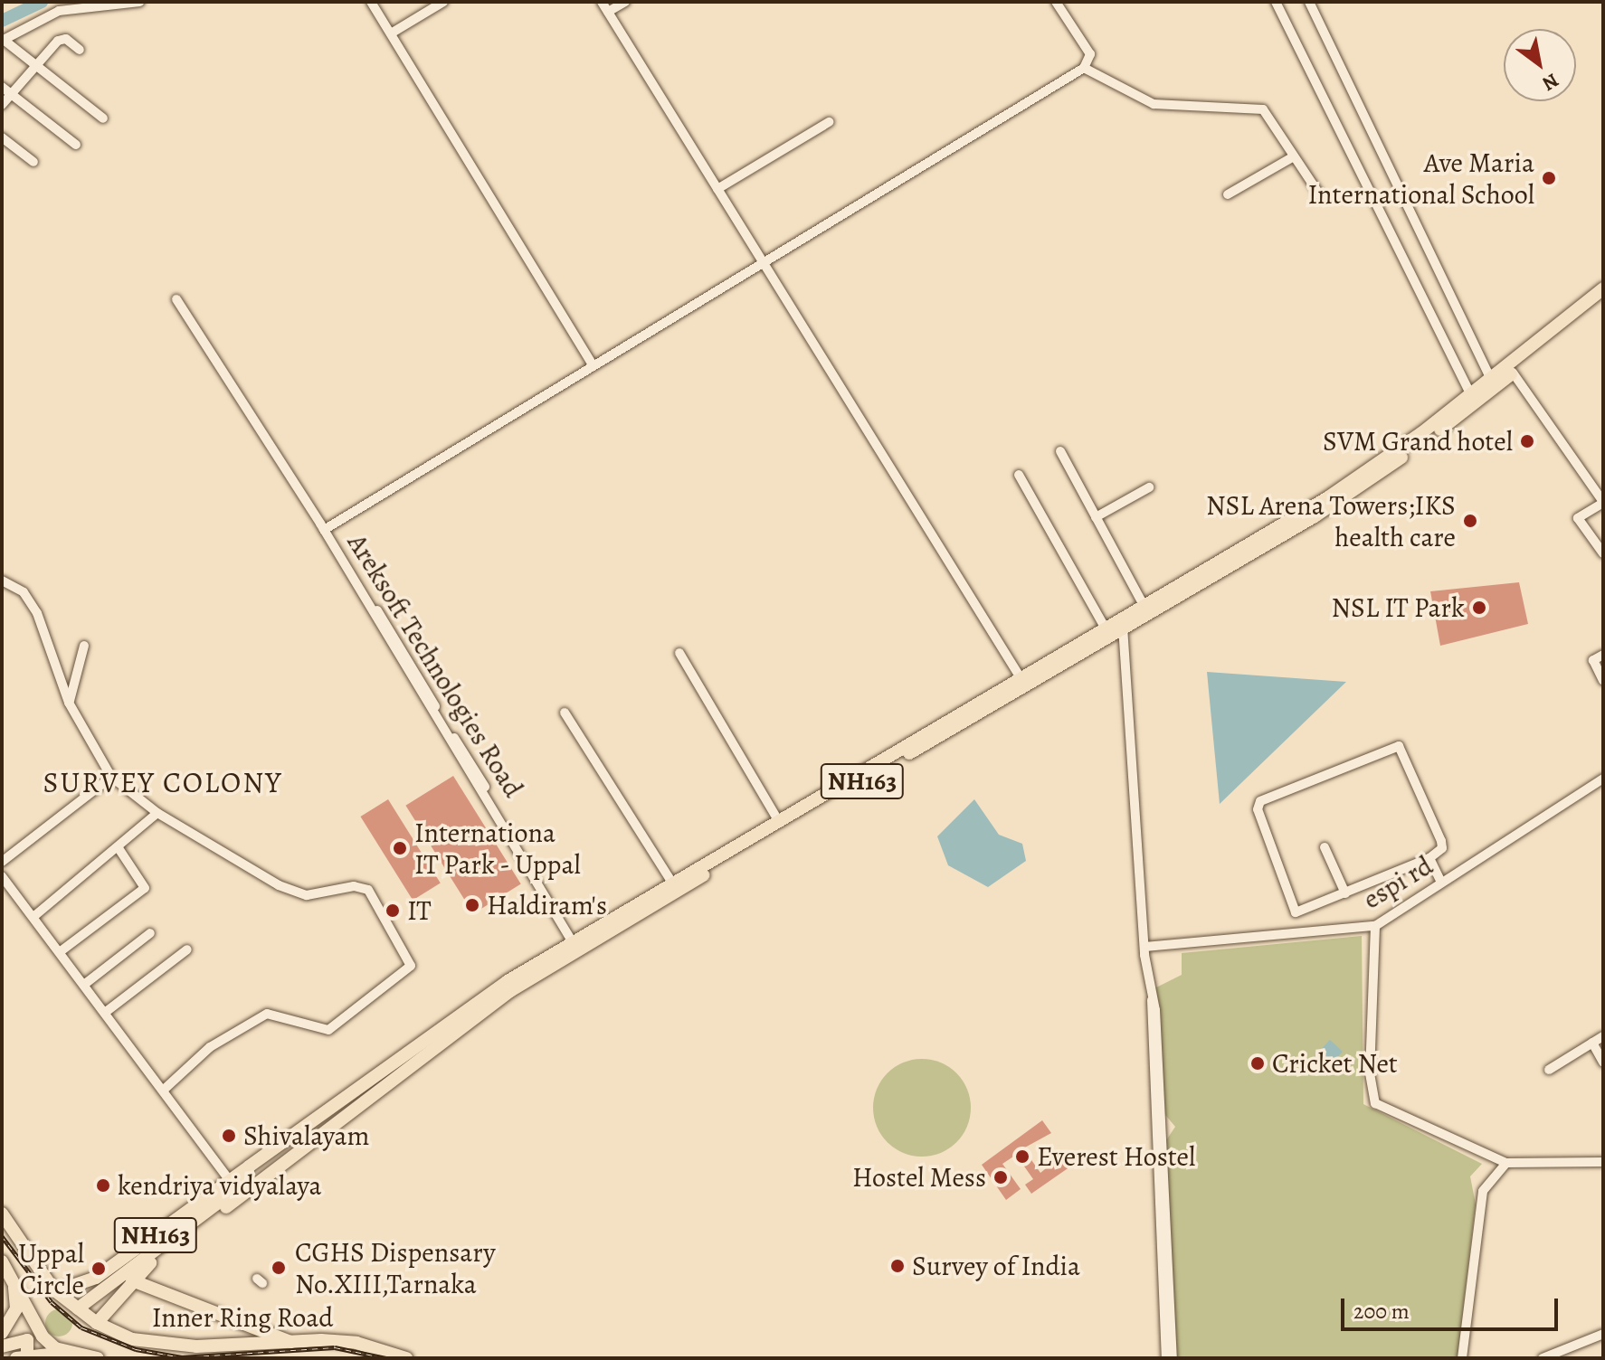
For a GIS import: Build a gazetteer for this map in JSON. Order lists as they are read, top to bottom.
{
  "streets": {
    "highway": ["NH163", "Inner Ring Road"],
    "street": ["Areksoft Technologies Road", "espi rd"]
  },
  "crossings": [
    ["Areksoft Technologies Road", "NH163"],
    ["NH163", "Inner Ring Road"]
  ],
  "districts": ["SURVEY COLONY"],
  "places": [
    "Ave Maria International School",
    "SVM Grand hotel",
    "NSL Arena Towers;IKS health care",
    "NSL IT Park",
    "Internationa IT Park - Uppal",
    "Haldiram's",
    "IT",
    "Cricket Net",
    "Shivalayam",
    "Everest Hostel",
    "Hostel Mess",
    "kendriya vidyalaya",
    "Survey of India",
    "CGHS Dispensary No.XIII,Tarnaka",
    "Uppal Circle"
  ],
  "scale_bar": "200 m",
  "north": "bottom right"
}
